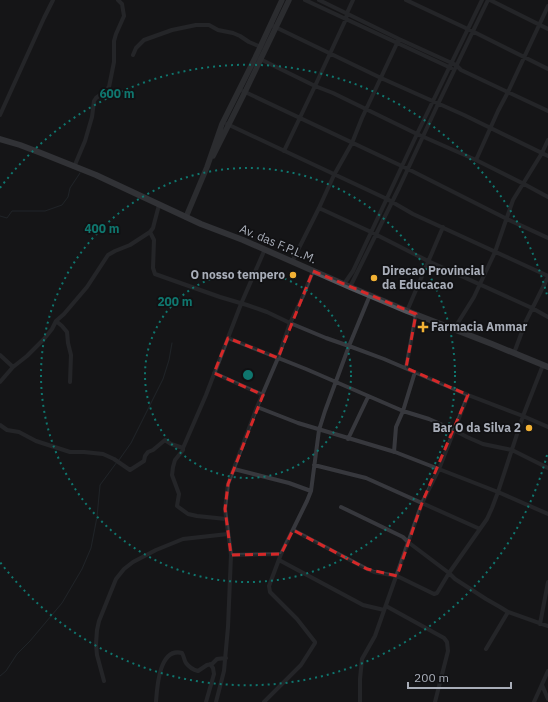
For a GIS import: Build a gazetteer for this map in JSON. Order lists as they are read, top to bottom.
{
  "streets": {
    "main road": ["Av. das F.P.L.M."]
  },
  "places": {
    "other": ["O nosso tempero", "Direcao Provincial da Educacao", "Bar O da Silva 2"],
    "health": ["Farmacia Ammar"]
  },
  "scale_bar": "200 m",
  "rings": ["600 m", "400 m", "200 m"]
}
